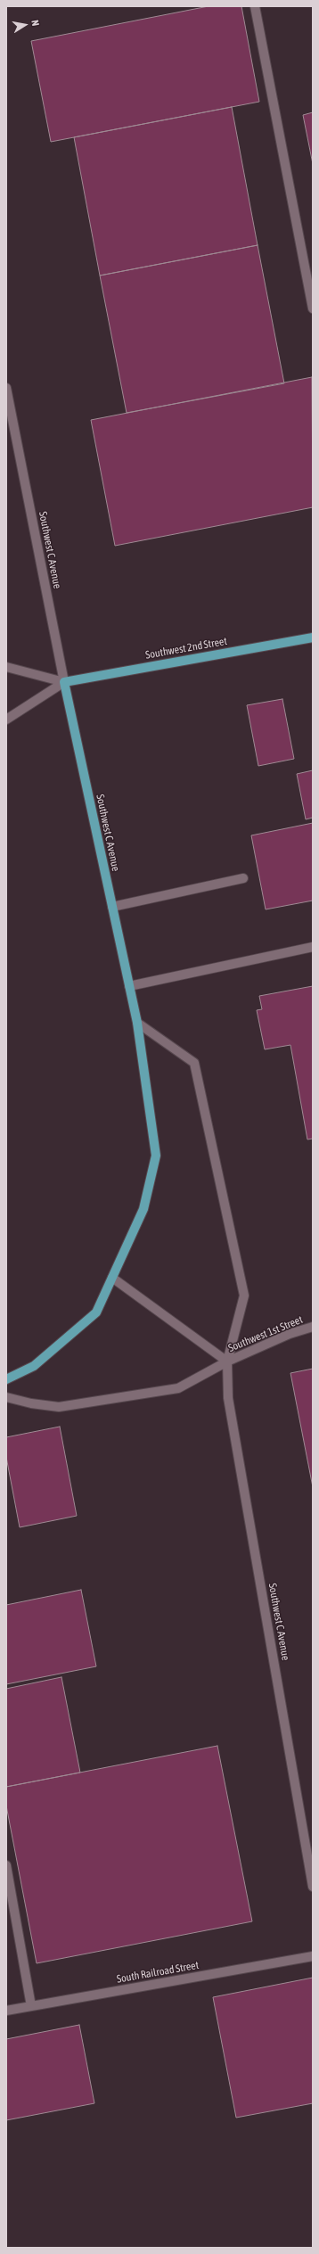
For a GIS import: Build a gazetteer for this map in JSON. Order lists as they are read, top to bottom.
{
  "streets": {
    "main road": ["Southwest C Avenue", "Southwest 2nd Street"],
    "street": ["Southwest 1st Street", "South Railroad Street"]
  },
  "crossings": [
    ["Southwest C Avenue", "Southwest 2nd Street"],
    ["Southwest C Avenue", "Southwest 1st Street"]
  ],
  "north": "right"
}
